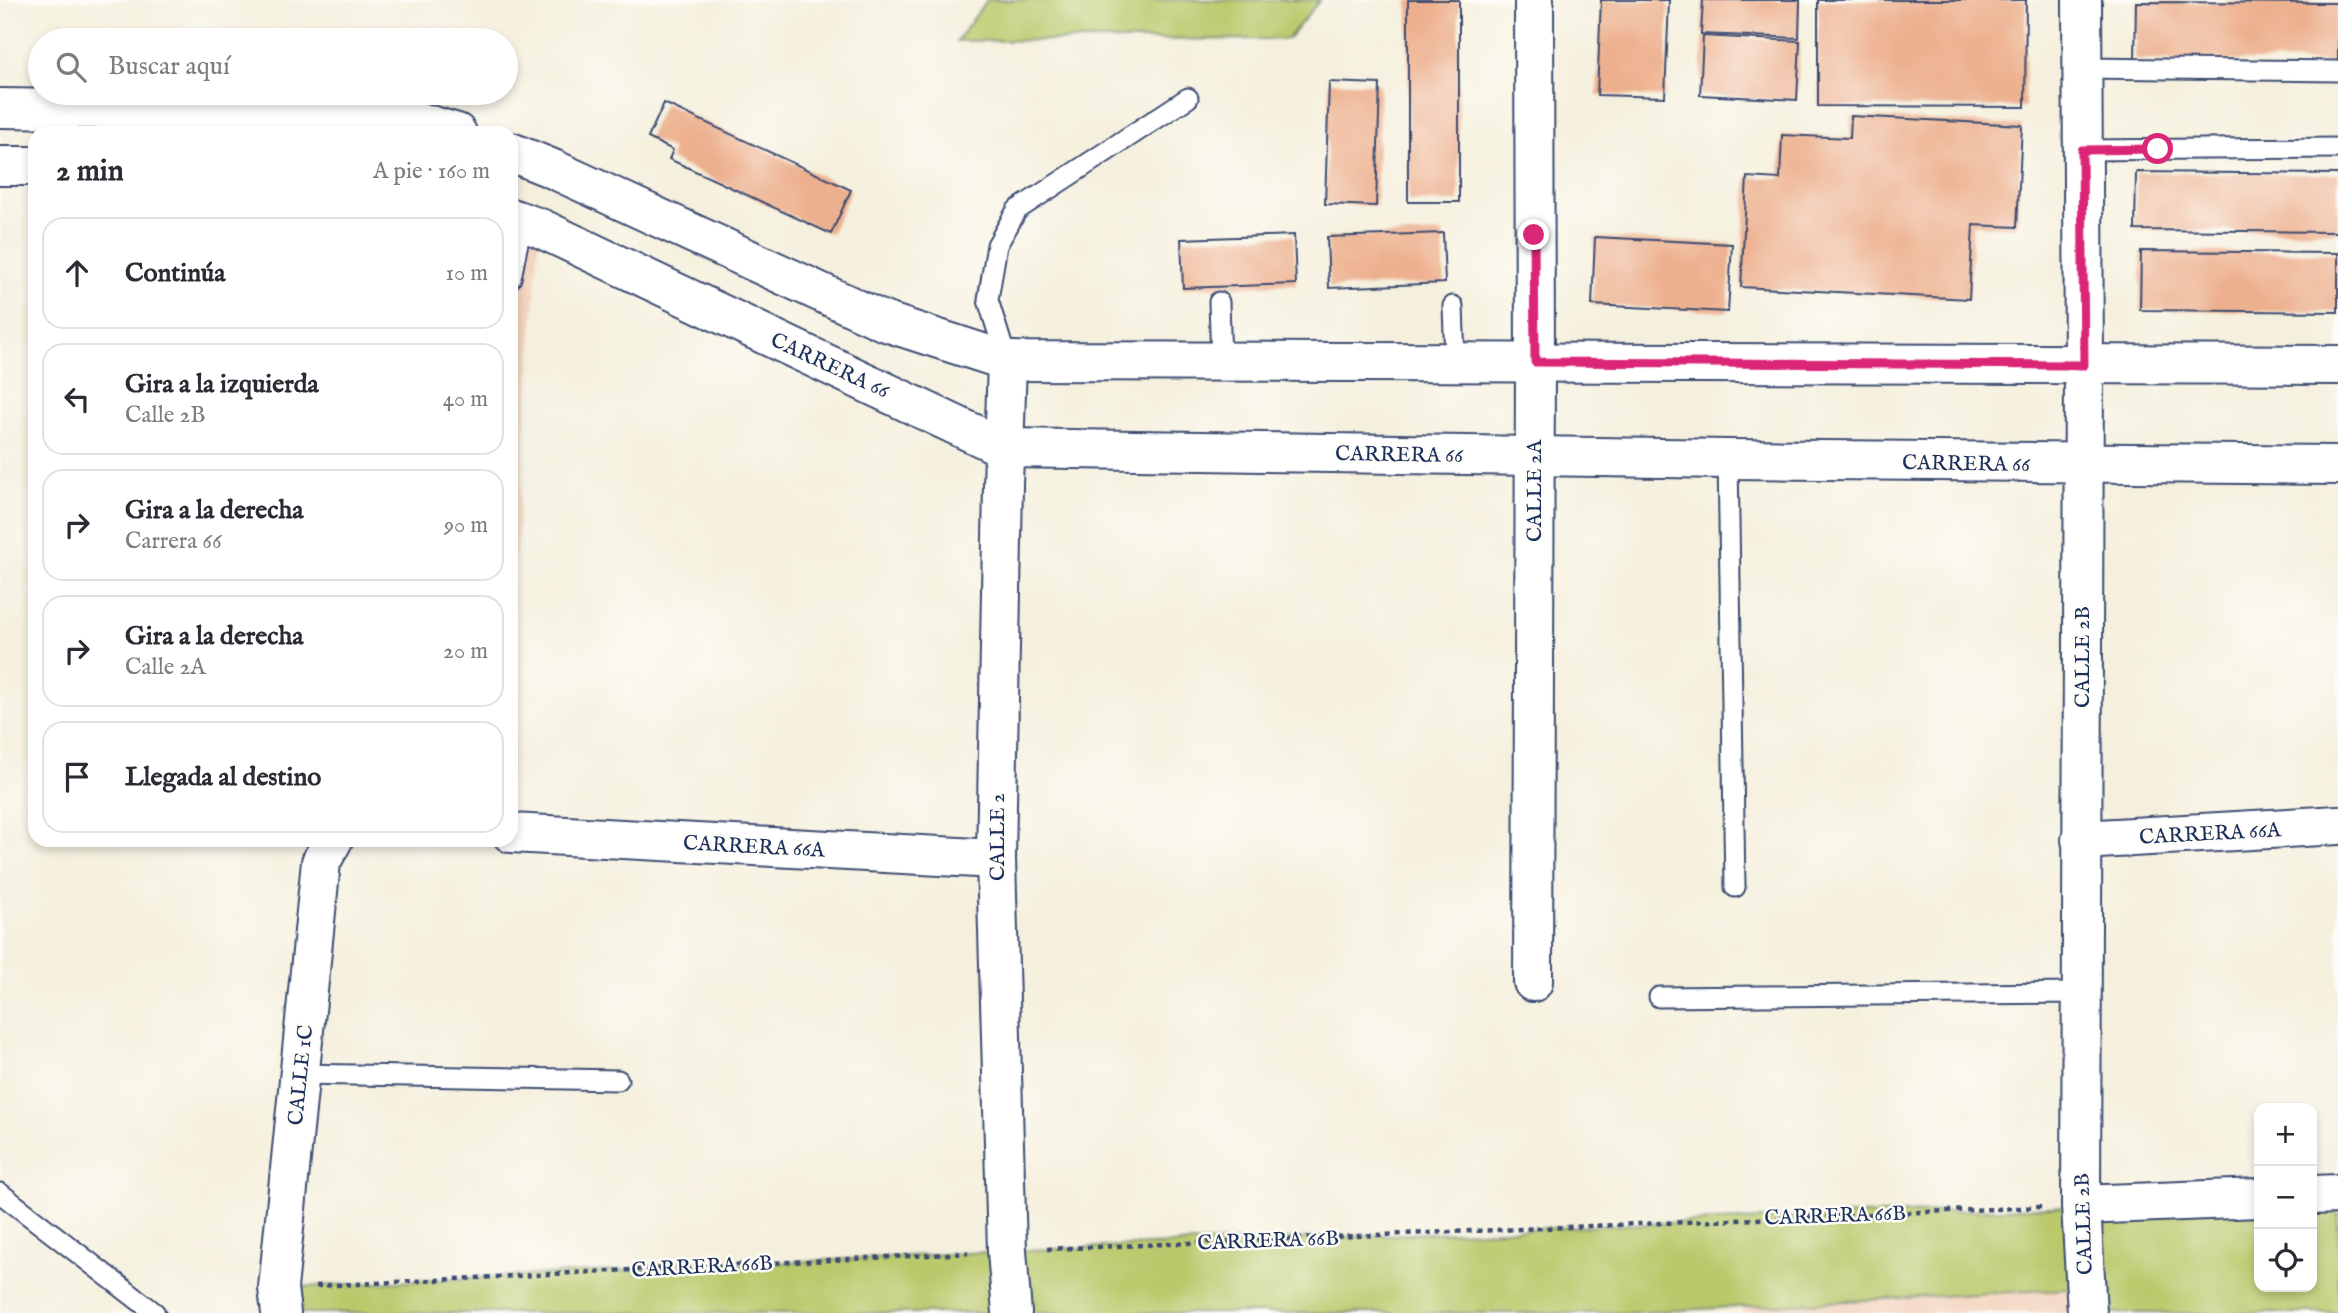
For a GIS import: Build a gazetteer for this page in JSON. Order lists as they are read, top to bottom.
{
  "streets": {
    "street": [
      "CARRERA 66",
      "CALLE 2A",
      "CALLE 2B",
      "CARRERA 66A",
      "CALLE 2",
      "CALLE 1C"
    ],
    "path": ["CARRERA 66B"]
  },
  "crossings": [
    ["CARRERA 66", "CALLE 2A"],
    ["CARRERA 66", "CALLE 2B"],
    ["CARRERA 66", "CALLE 2"],
    ["CALLE 2B", "CARRERA 66A"],
    ["CALLE 2B", "CARRERA 66B"],
    ["CARRERA 66A", "CALLE 2"],
    ["CALLE 2", "CARRERA 66B"],
    ["CALLE 1C", "CARRERA 66B"]
  ],
  "page": {
    "search": "Buscar aquí",
    "heading": ["2 min", "A pie · 160 m"],
    "list": [
      ["Continúa", "10 m"],
      ["Gira a la izquierda", "Calle 2B", "40 m"],
      ["Gira a la derecha", "Carrera 66", "90 m"],
      ["Gira a la derecha", "Calle 2A", "20 m"],
      "Llegada al destino"
    ],
    "map_buttons": ["+", "−"]
  }
}
